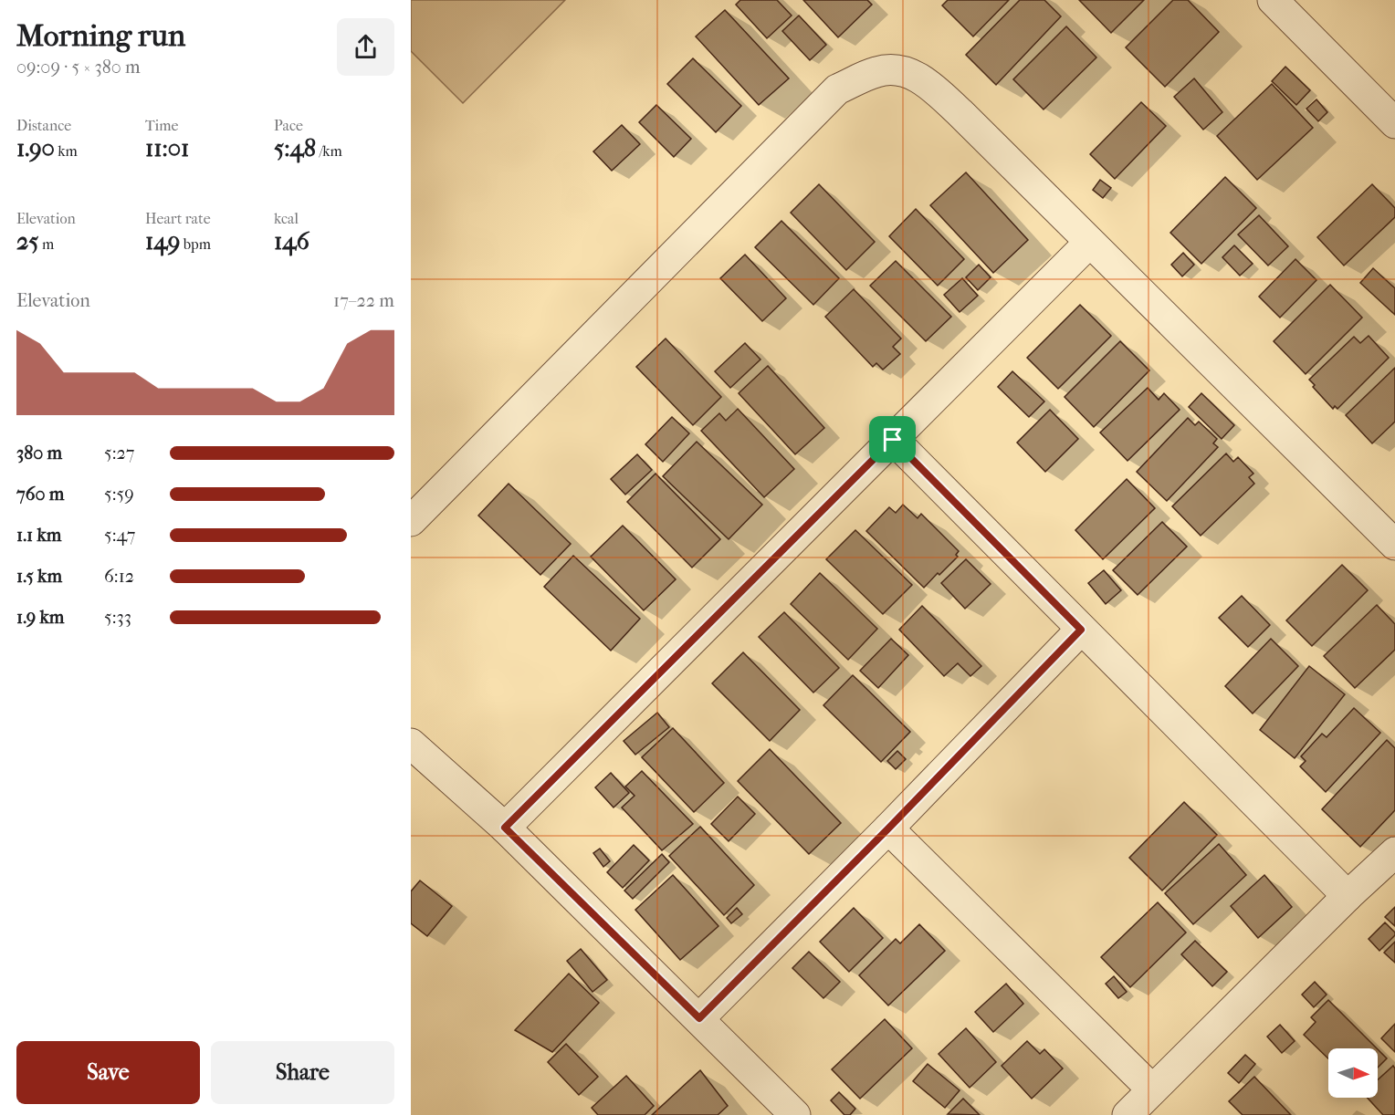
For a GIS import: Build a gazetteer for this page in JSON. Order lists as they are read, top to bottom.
{
  "north": "right",
  "page": {
    "heading": ["Morning run", "09:09 · 5 × 380 m"],
    "stats": [
      ["Distance", "1.90 km"],
      ["Time", "11:01"],
      ["Pace", "5:48 /km"],
      ["Elevation", "25 m"],
      ["Heart rate", "149 bpm"],
      ["kcal", "146"]
    ],
    "chart": ["Elevation", "17–22 m"],
    "list": [
      {
        "name": "380 m",
        "note": "5:27"
      },
      {
        "name": "760 m",
        "note": "5:59"
      },
      {
        "name": "1.1 km",
        "note": "5:47"
      },
      {
        "name": "1.5 km",
        "note": "6:12"
      },
      {
        "name": "1.9 km",
        "note": "5:33"
      }
    ],
    "buttons": ["Save", "Share"]
  }
}
